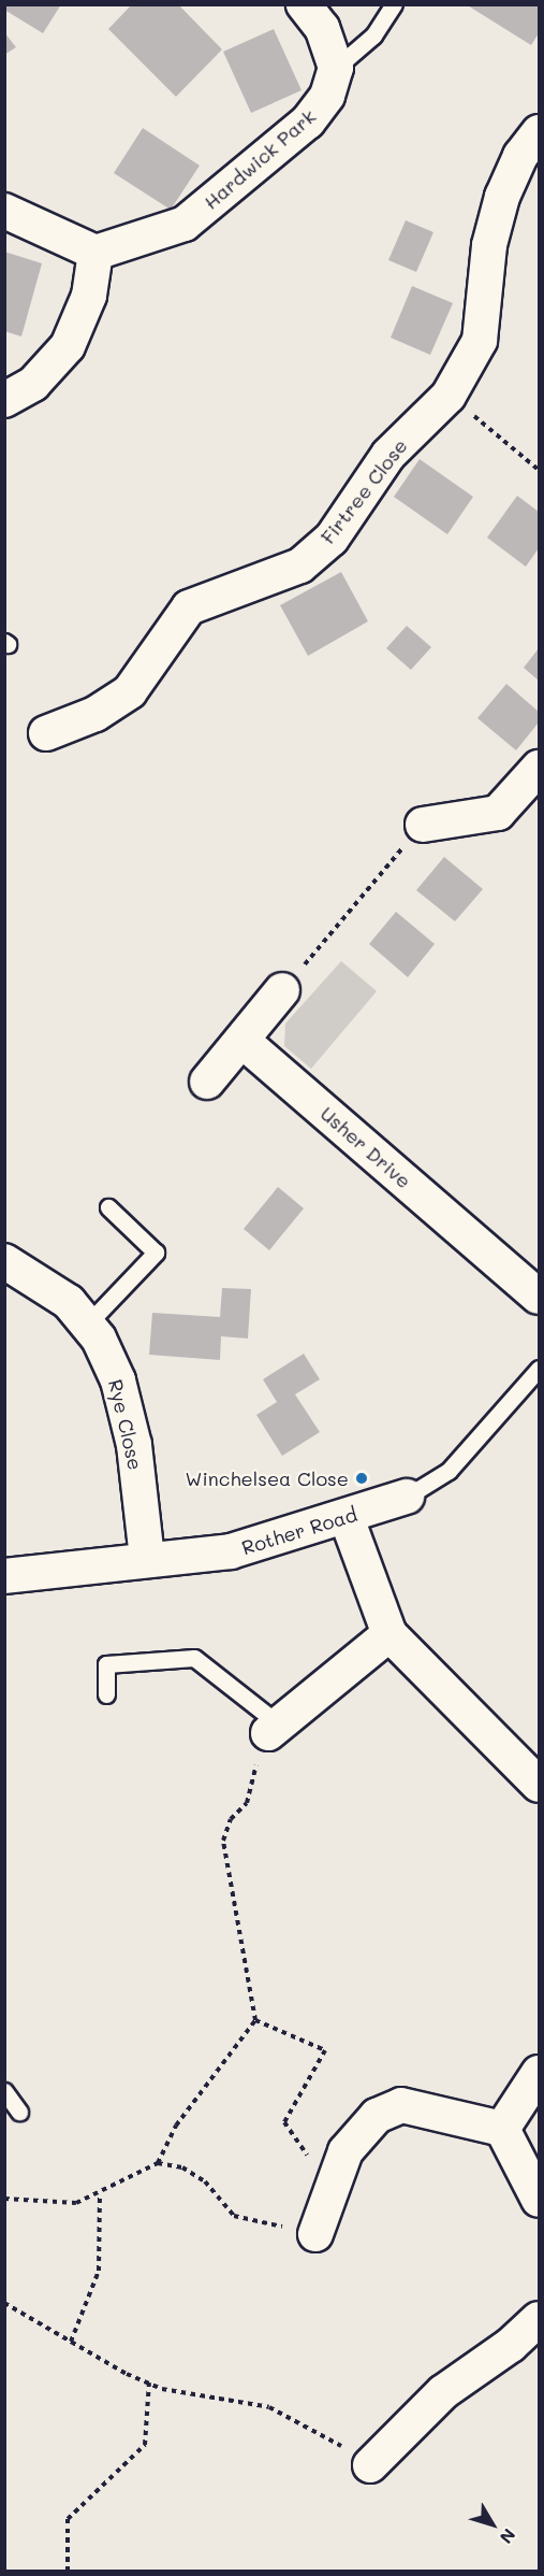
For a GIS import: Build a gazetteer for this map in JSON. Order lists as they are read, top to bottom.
{
  "streets": {
    "street": [
      "Hardwick Park",
      "Firtree Close",
      "Usher Drive",
      "Rye Close",
      "Rother Road"
    ]
  },
  "crossings": [
    ["Rye Close", "Rother Road"]
  ],
  "places": ["Winchelsea Close"],
  "north": "bottom right"
}
